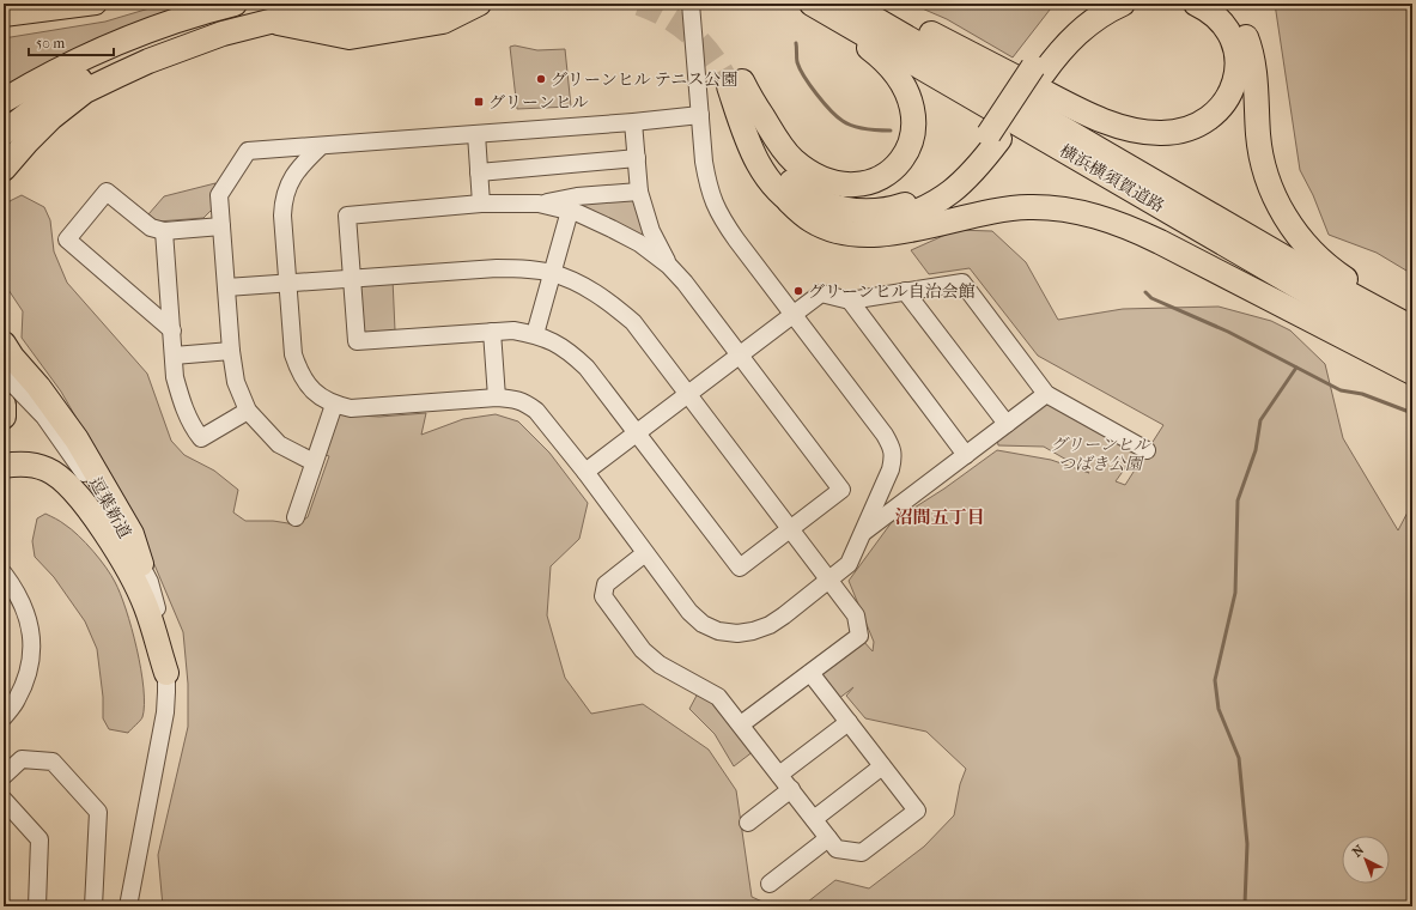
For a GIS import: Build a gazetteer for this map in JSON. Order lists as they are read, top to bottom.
{
  "streets": {
    "highway": ["横浜横須賀道路"],
    "street": ["逗葉新道"]
  },
  "districts": ["沼間五丁目"],
  "parks": ["グリーンヒル つばき公園"],
  "places": {
    "other": ["グリーンヒル テニス公園", "グリーンヒル自治会館"],
    "transit": ["グリーンヒル"]
  },
  "scale_bar": "50 m",
  "north": "top left"
}
